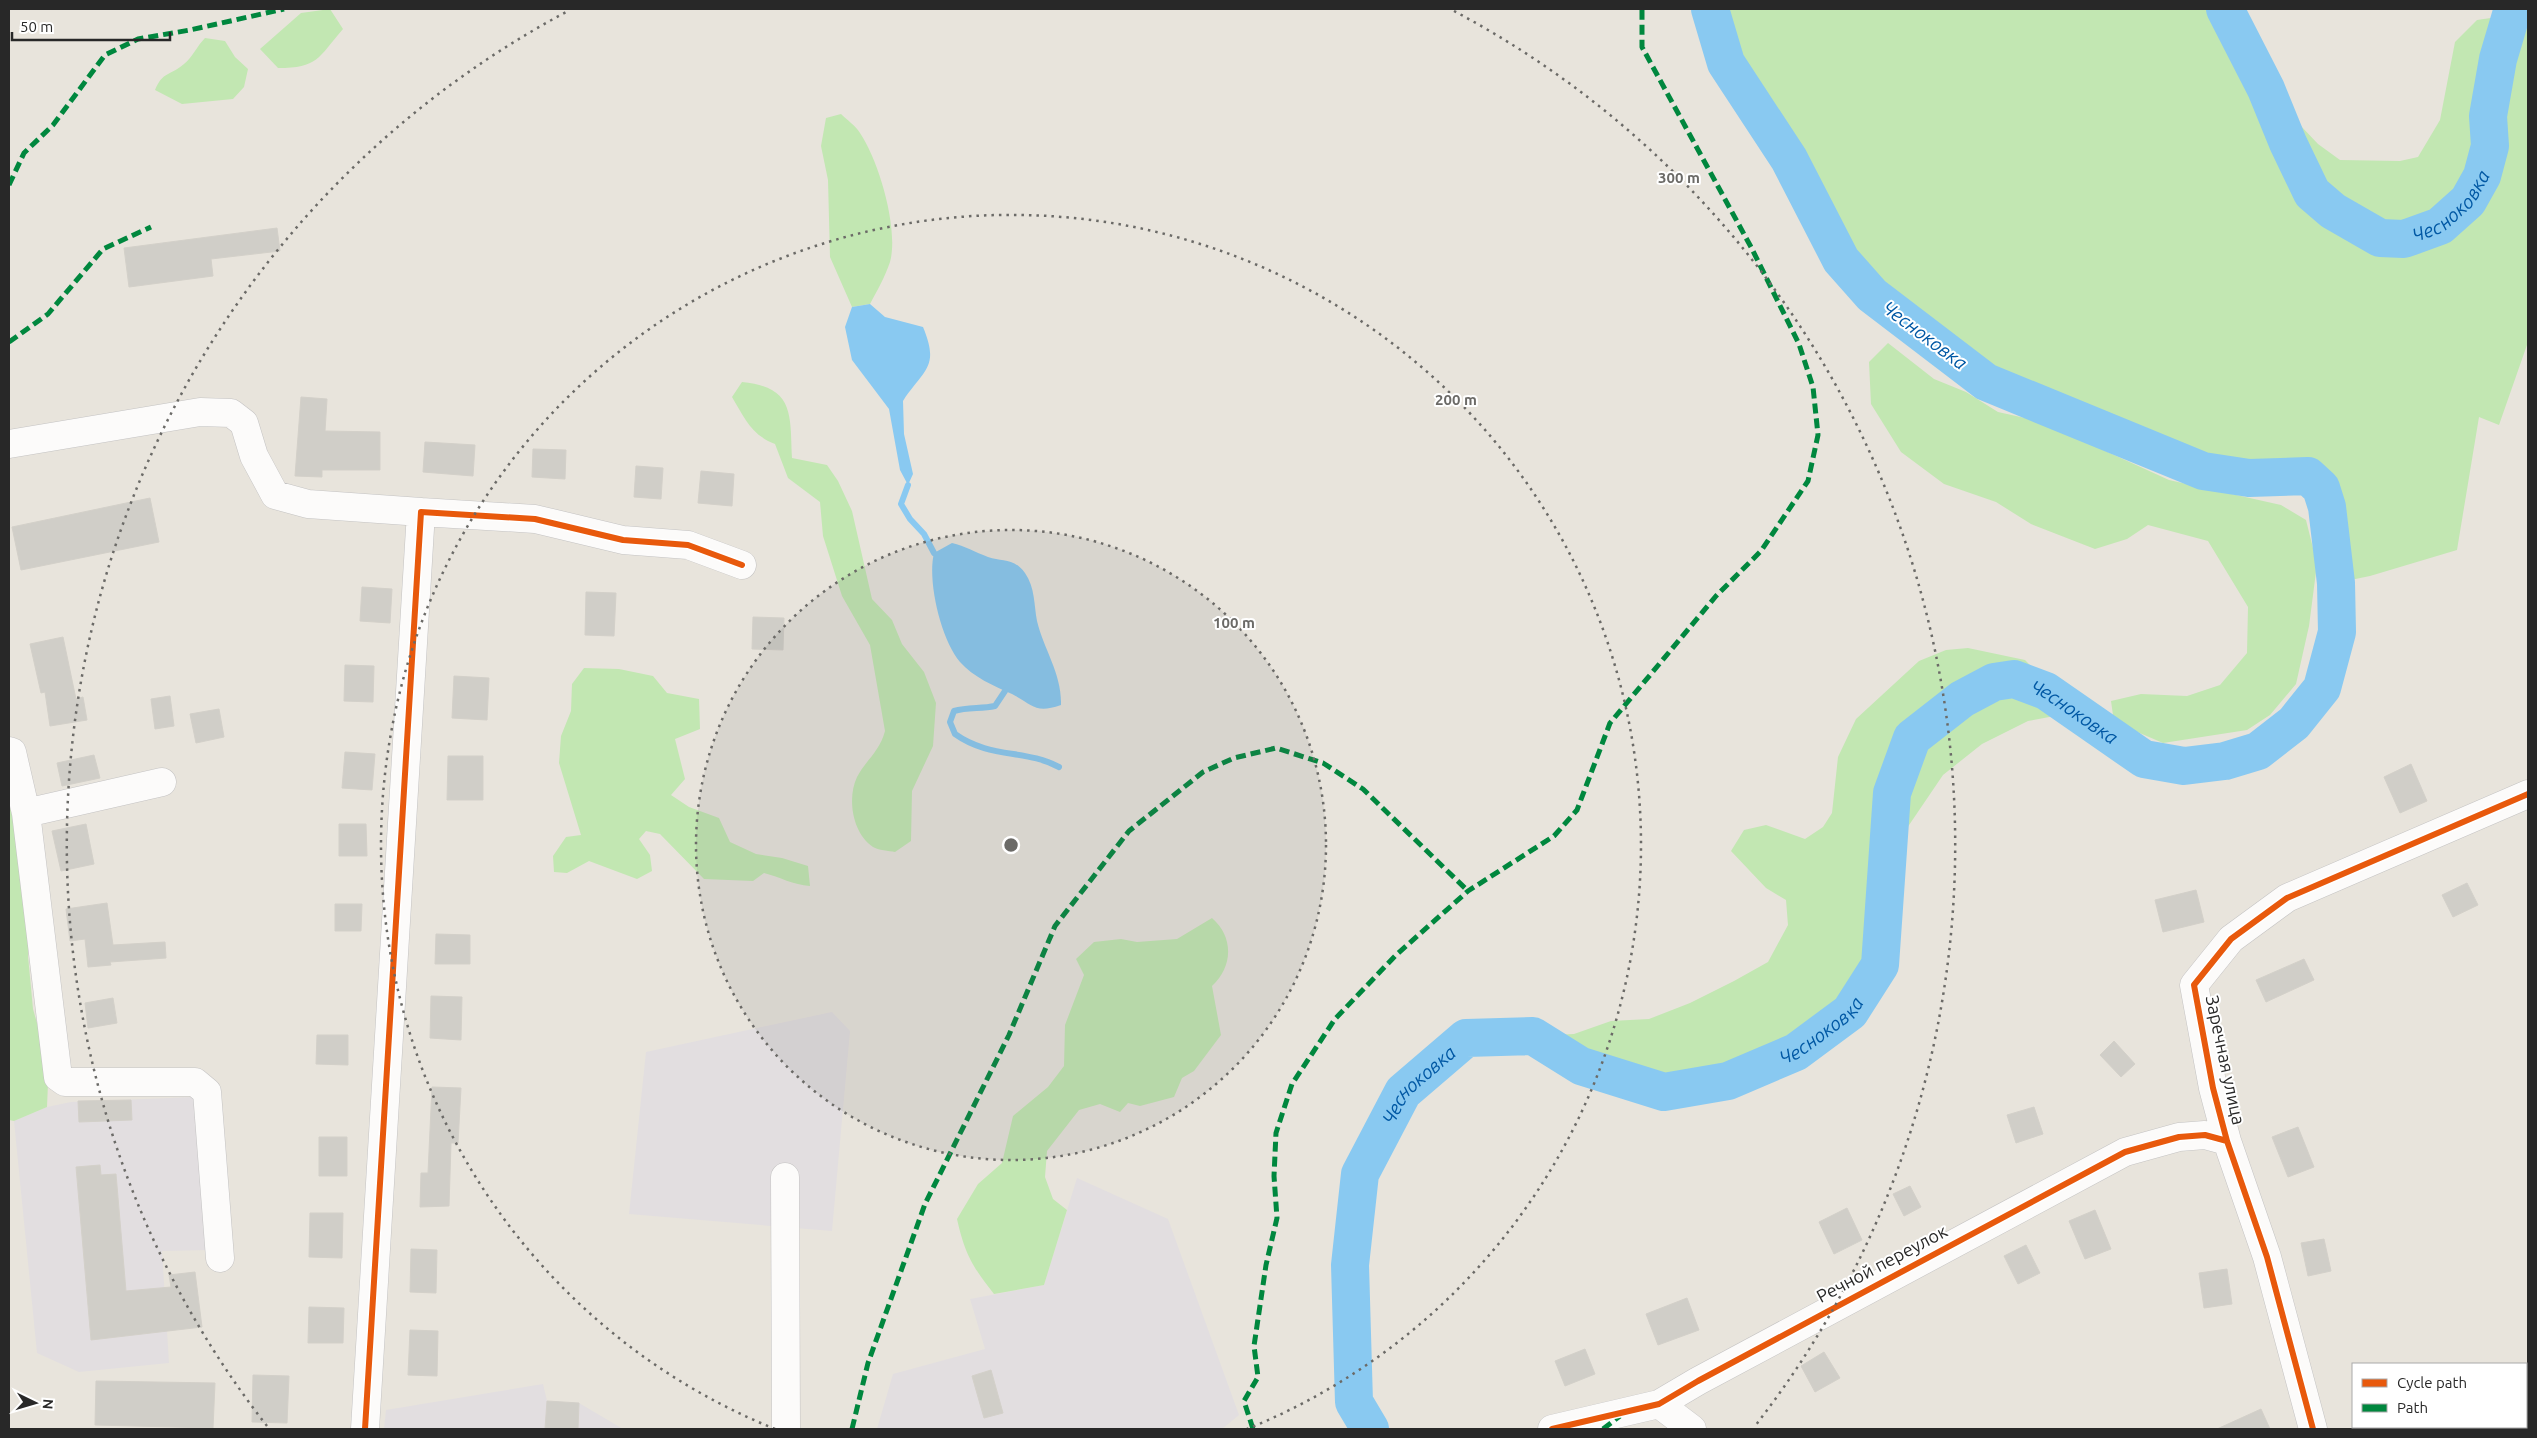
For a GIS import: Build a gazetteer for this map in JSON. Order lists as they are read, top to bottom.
{
  "streets": {
    "street": ["Заречная улица", "Речной переулок"]
  },
  "crossings": [
    ["Заречная улица", "Речной переулок"]
  ],
  "water": ["Чесноковка"],
  "legend": ["Cycle path", "Path"],
  "scale_bar": "50 m",
  "north": "right",
  "rings": ["300 m", "200 m", "100 m"]
}
